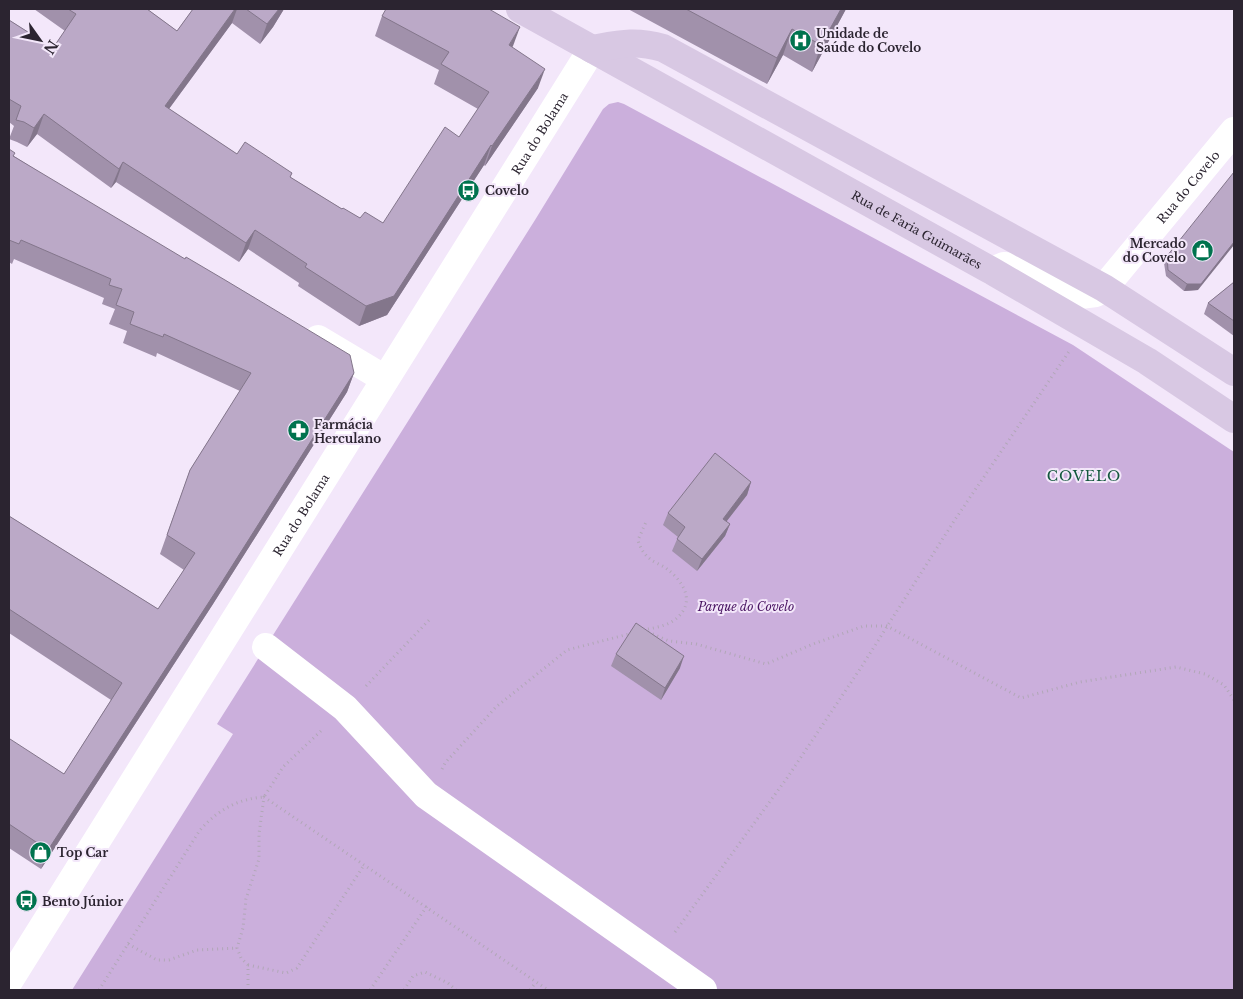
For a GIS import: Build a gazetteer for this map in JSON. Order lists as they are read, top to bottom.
{
  "streets": {
    "main road": ["Rua de Faria Guimarães"],
    "street": ["Rua do Bolama", "Rua do Covelo"]
  },
  "crossings": [
    ["Rua do Bolama", "Rua de Faria Guimarães"]
  ],
  "districts": ["COVELO"],
  "parks": ["Parque do Covelo"],
  "places": {
    "hospital": ["Unidade de Saúde do Covelo"],
    "bus stop": ["Covelo", "Bento Júnior"],
    "shop": ["Mercado do Covelo", "Top Car"],
    "pharmacy": ["Farmácia Herculano"]
  },
  "north": "bottom right"
}
